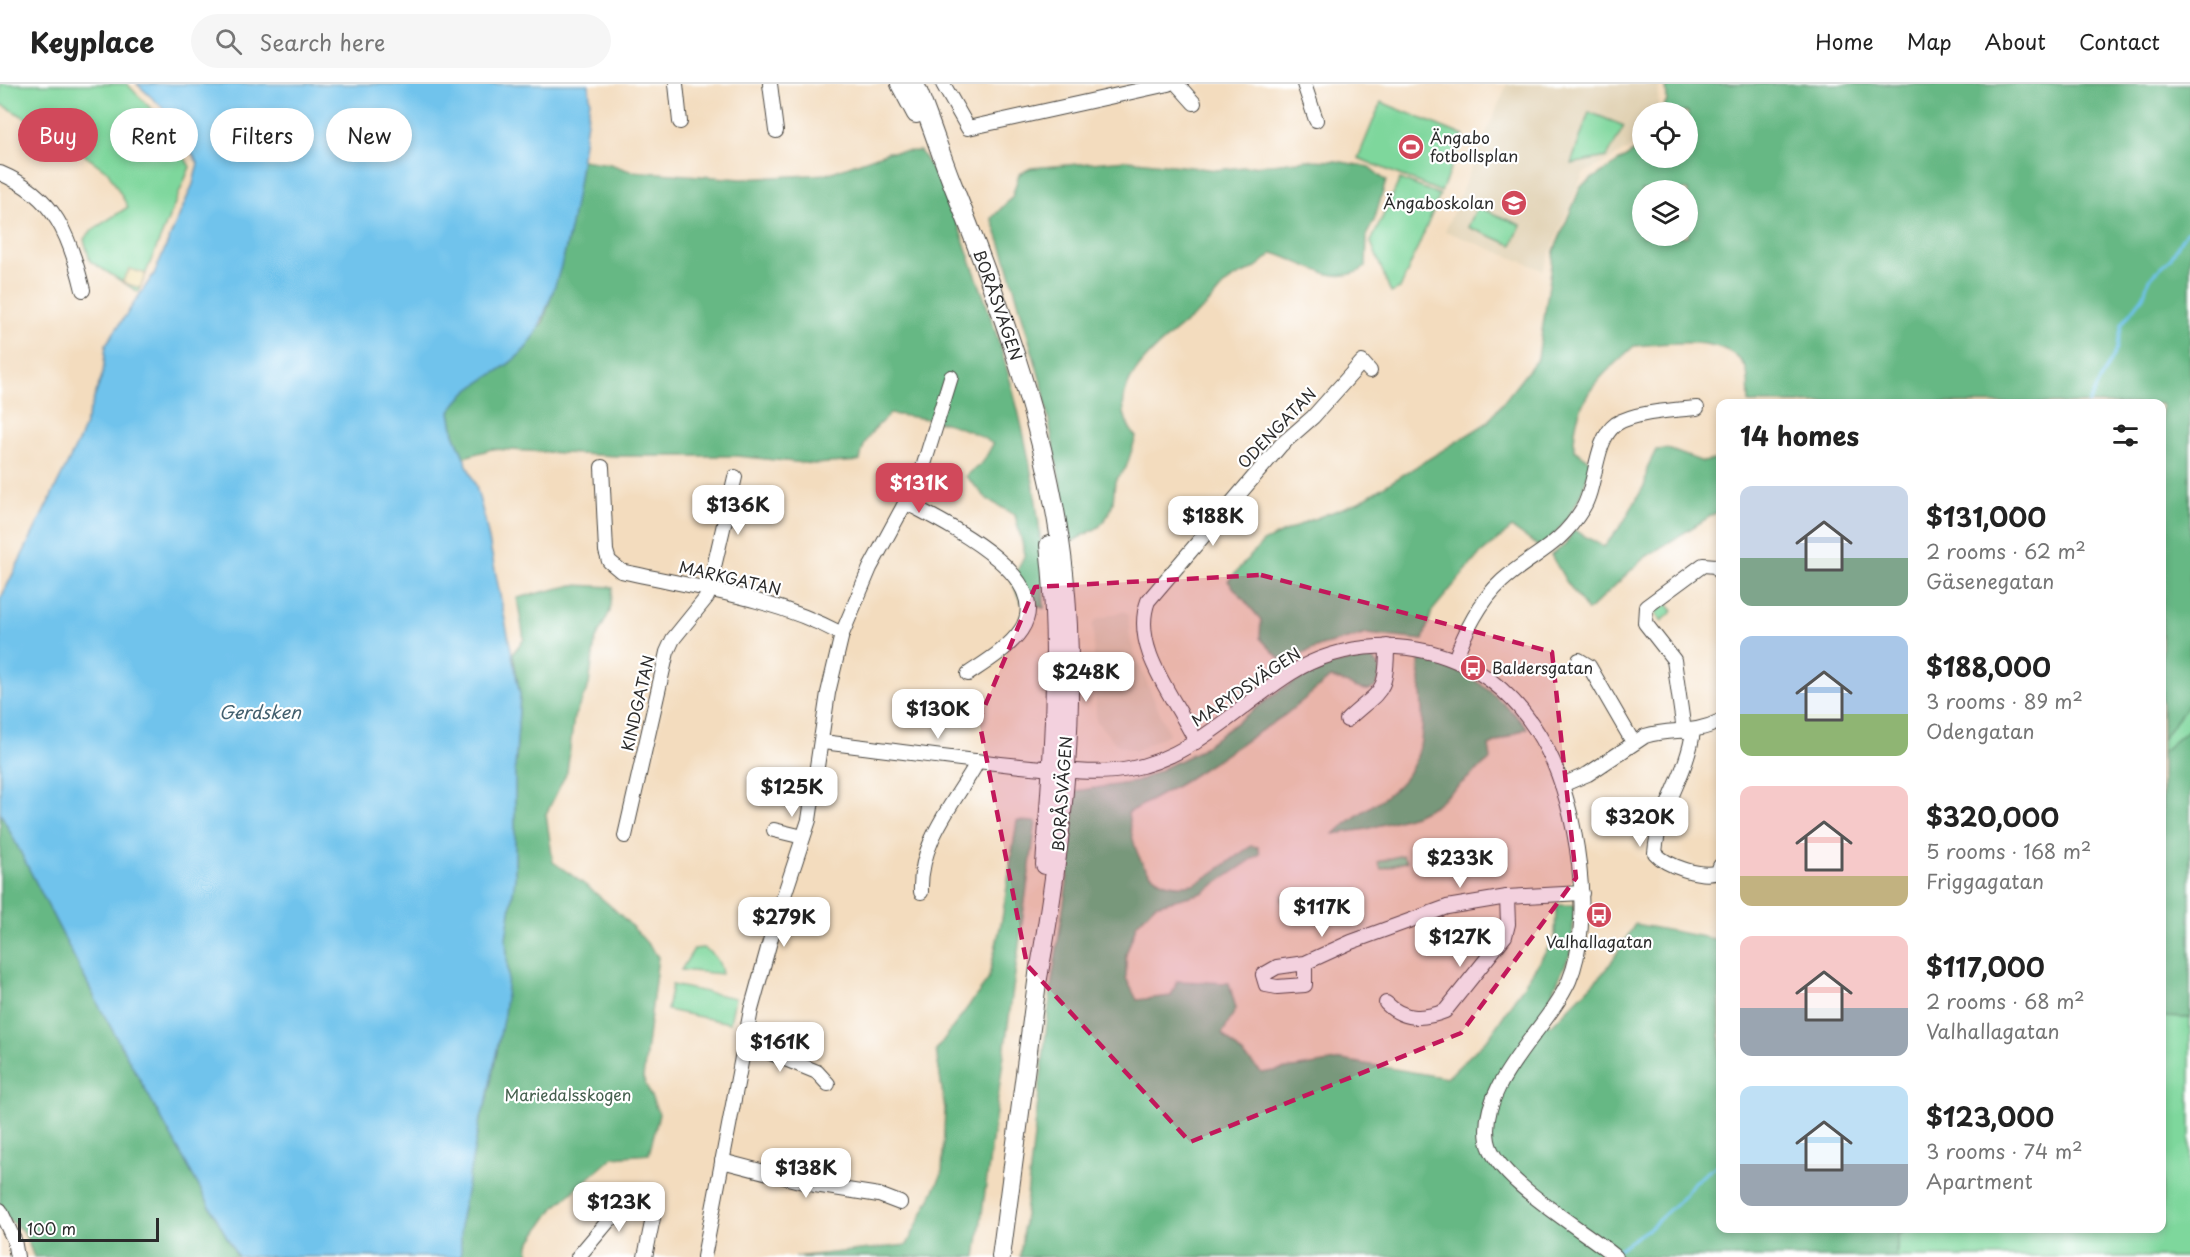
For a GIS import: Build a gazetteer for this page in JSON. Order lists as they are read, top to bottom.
{
  "streets": {
    "main road": ["BORÅSVÄGEN"],
    "street": [
      "ODENGATAN",
      "MARKGATAN",
      "MARYDSVÄGEN",
      "KINDGATAN"
    ]
  },
  "crossings": [
    ["BORÅSVÄGEN", "MARYDSVÄGEN"],
    ["ODENGATAN", "MARYDSVÄGEN"],
    ["MARKGATAN", "KINDGATAN"]
  ],
  "water": ["Gerdsken"],
  "parks": ["Mariedalsskogen"],
  "places": {
    "sports": ["Ängabo fotbollsplan"],
    "school or university": ["Ängaboskolan"],
    "bus stop": ["Baldersgatan", "Valhallagatan"]
  },
  "scale_bar": "100 m",
  "page": {
    "header": "Keyplace",
    "search": "Search here",
    "nav": [
      "Home",
      "Map",
      "About",
      "Contact"
    ],
    "chip": [
      "Buy",
      "Rent",
      "Filters",
      "New"
    ],
    "heading": "14 homes",
    "price": [
      "$131K",
      "$136K",
      "$188K",
      "$248K",
      "$130K",
      "$125K",
      "$320K",
      "$233K",
      "$117K",
      "$279K",
      "$127K",
      "$161K",
      "$138K",
      "$123K"
    ],
    "list": [
      {
        "name": "$131,000",
        "note": "2 rooms · 62 m² · Gäsenegatan"
      },
      {
        "name": "$188,000",
        "note": "3 rooms · 89 m² · Odengatan"
      },
      {
        "name": "$320,000",
        "note": "5 rooms · 168 m² · Friggagatan"
      },
      {
        "name": "$117,000",
        "note": "2 rooms · 68 m² · Valhallagatan"
      },
      {
        "name": "$123,000",
        "note": "3 rooms · 74 m² · Apartment"
      }
    ],
    "scale": "100 m"
  }
}
